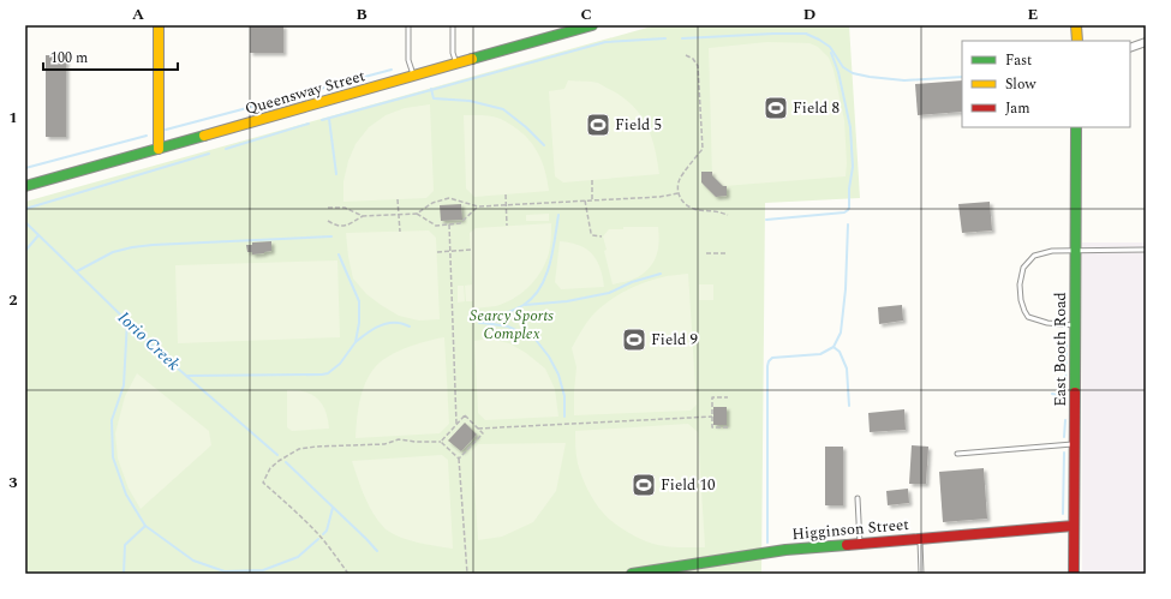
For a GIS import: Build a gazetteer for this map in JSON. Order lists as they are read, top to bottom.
{
  "streets": {
    "street": ["Queensway Street", "East Booth Road", "Higginson Street"]
  },
  "crossings": [
    ["East Booth Road", "Higginson Street"]
  ],
  "water": ["Iorio Creek"],
  "parks": ["Searcy Sports Complex"],
  "places": {
    "sports": [
      "Field 8",
      "Field 5",
      "Field 9",
      "Field 10"
    ]
  },
  "legend": ["Fast", "Slow", "Jam"],
  "scale_bar": "100 m",
  "grid": {
    "columns": [
      "A",
      "B",
      "C",
      "D",
      "E"
    ],
    "rows": ["1", "2", "3"]
  }
}
